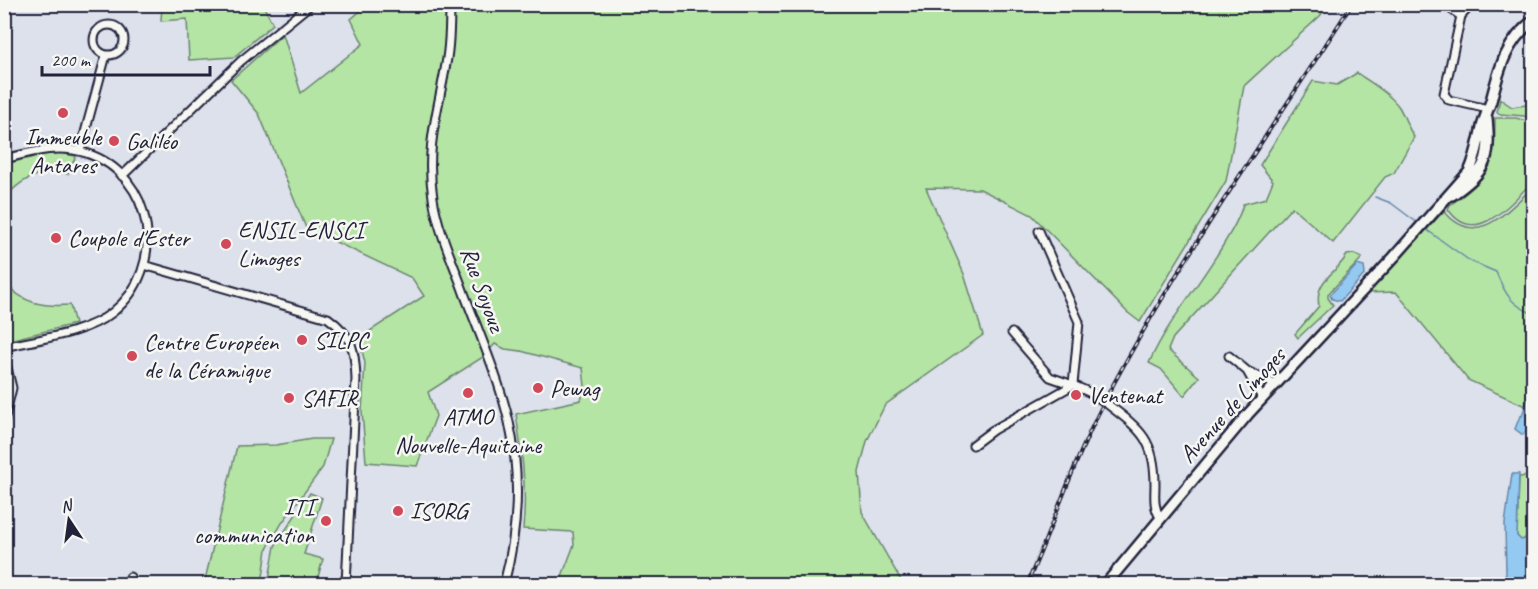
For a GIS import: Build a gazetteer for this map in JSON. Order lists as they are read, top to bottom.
{
  "streets": {
    "main road": ["Avenue de Limoges"],
    "street": ["Rue Soyouz"]
  },
  "places": [
    "Immeuble Antares",
    "Galiléo",
    "Coupole d'Ester",
    "ENSIL-ENSCI Limoges",
    "SILPC",
    "Centre Européen de la Céramique",
    "Pewag",
    "ATMO Nouvelle-Aquitaine",
    "Ventenat",
    "SAFIR",
    "ISORG",
    "ITI communication"
  ],
  "scale_bar": "200 m",
  "north": "top"
}
